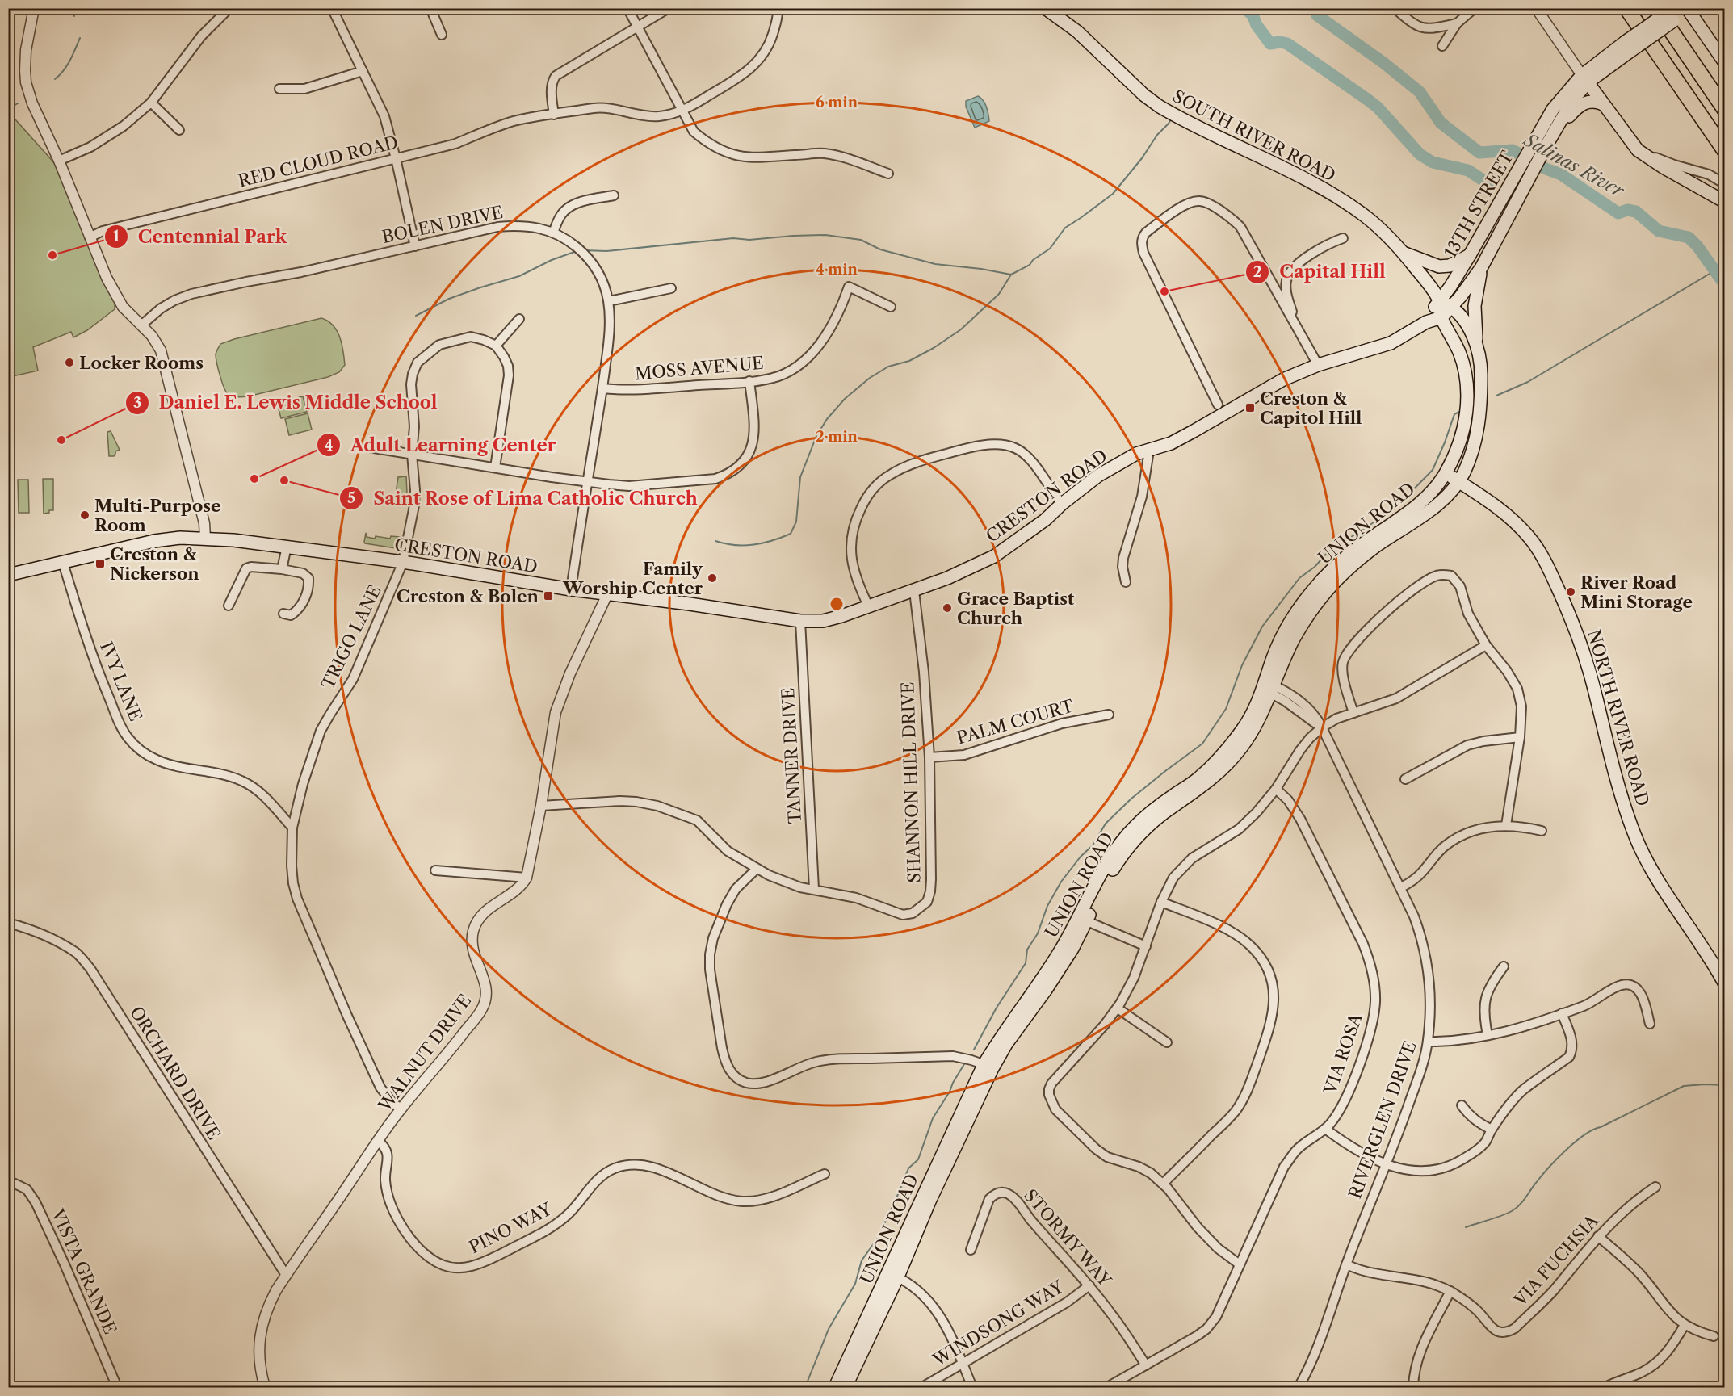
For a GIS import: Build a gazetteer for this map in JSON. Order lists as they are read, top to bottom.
{
  "streets": {
    "main road": [
      "SOUTH RIVER ROAD",
      "13TH STREET",
      "CRESTON ROAD",
      "UNION ROAD",
      "NORTH RIVER ROAD"
    ],
    "street": [
      "RED CLOUD ROAD",
      "BOLEN DRIVE",
      "MOSS AVENUE",
      "TRIGO LANE",
      "IVY LANE",
      "PALM COURT",
      "TANNER DRIVE",
      "SHANNON HILL DRIVE",
      "WALNUT DRIVE",
      "VIA ROSA",
      "ORCHARD DRIVE",
      "RIVERGLEN DRIVE",
      "PINO WAY",
      "STORMY WAY",
      "VIA FUCHSIA",
      "VISTA GRANDE",
      "WINDSONG WAY"
    ]
  },
  "crossings": [
    ["SOUTH RIVER ROAD", "13TH STREET"],
    ["SOUTH RIVER ROAD", "CRESTON ROAD"],
    ["13TH STREET", "CRESTON ROAD"],
    ["BOLEN DRIVE", "MOSS AVENUE"],
    ["BOLEN DRIVE", "CRESTON ROAD"],
    ["CRESTON ROAD", "TRIGO LANE"],
    ["CRESTON ROAD", "IVY LANE"],
    ["CRESTON ROAD", "TANNER DRIVE"],
    ["CRESTON ROAD", "SHANNON HILL DRIVE"],
    ["UNION ROAD", "NORTH RIVER ROAD"],
    ["UNION ROAD", "RIVERGLEN DRIVE"],
    ["TRIGO LANE", "IVY LANE"],
    ["TRIGO LANE", "WALNUT DRIVE"],
    ["PALM COURT", "SHANNON HILL DRIVE"],
    ["TANNER DRIVE", "SHANNON HILL DRIVE"],
    ["WALNUT DRIVE", "ORCHARD DRIVE"],
    ["WALNUT DRIVE", "PINO WAY"],
    ["VIA ROSA", "STORMY WAY"],
    ["RIVERGLEN DRIVE", "VIA FUCHSIA"],
    ["STORMY WAY", "WINDSONG WAY"]
  ],
  "water": ["Salinas River"],
  "places": {
    "other": [
      "Centennial Park",
      "Capital Hill",
      "Locker Rooms",
      "Daniel E. Lewis Middle School",
      "Adult Learning Center",
      "Saint Rose of Lima Catholic Church",
      "Multi-Purpose Room",
      "Family Worship Center",
      "River Road Mini Storage",
      "Grace Baptist Church"
    ],
    "transit": ["Creston & Capitol Hill", "Creston & Nickerson", "Creston & Bolen"]
  },
  "rings": ["6 min", "4 min", "2 min"]
}
